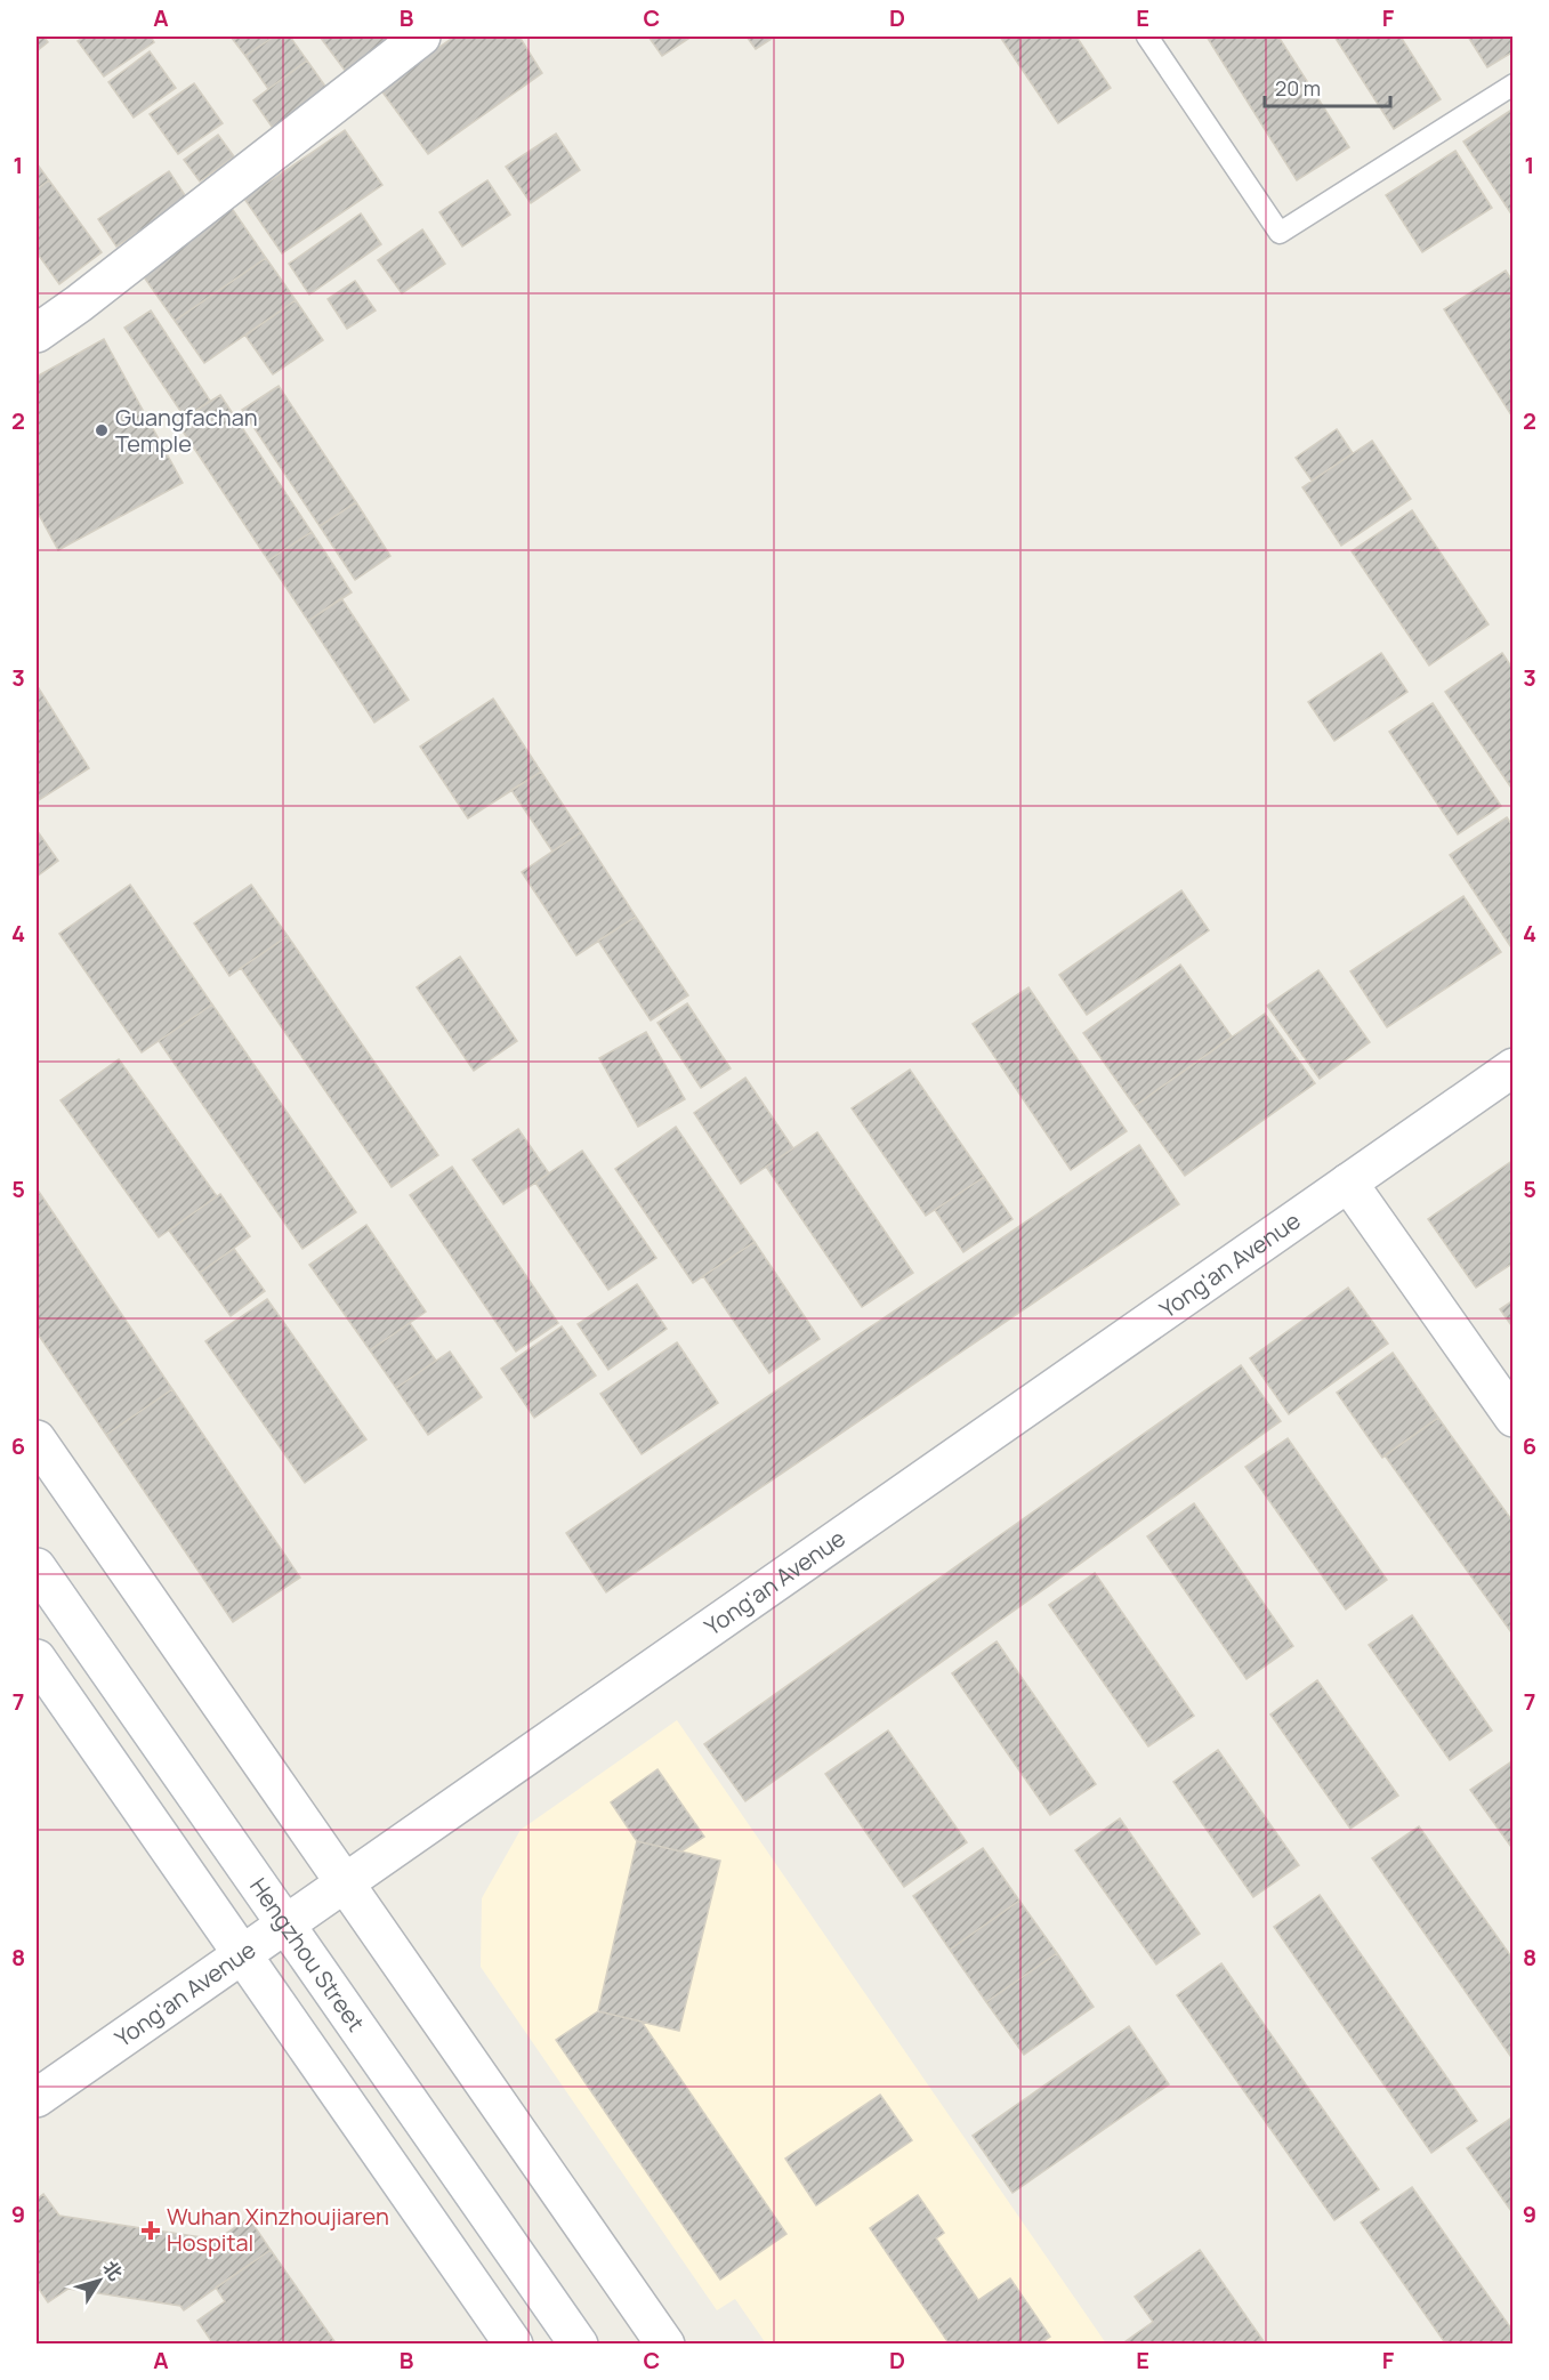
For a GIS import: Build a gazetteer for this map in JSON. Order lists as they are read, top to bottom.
{
  "streets": {
    "street": ["Yong'an Avenue", "Hengzhou Street"]
  },
  "crossings": [
    ["Yong'an Avenue", "Hengzhou Street"]
  ],
  "places": {
    "other": ["Guangfachan Temple"],
    "health": ["Wuhan Xinzhoujiaren Hospital"]
  },
  "scale_bar": "20 m",
  "north": "top right",
  "grid": {
    "columns": [
      "A",
      "B",
      "C",
      "D",
      "E",
      "F"
    ],
    "rows": [
      "1",
      "2",
      "3",
      "4",
      "5",
      "6",
      "7",
      "8",
      "9"
    ]
  }
}
